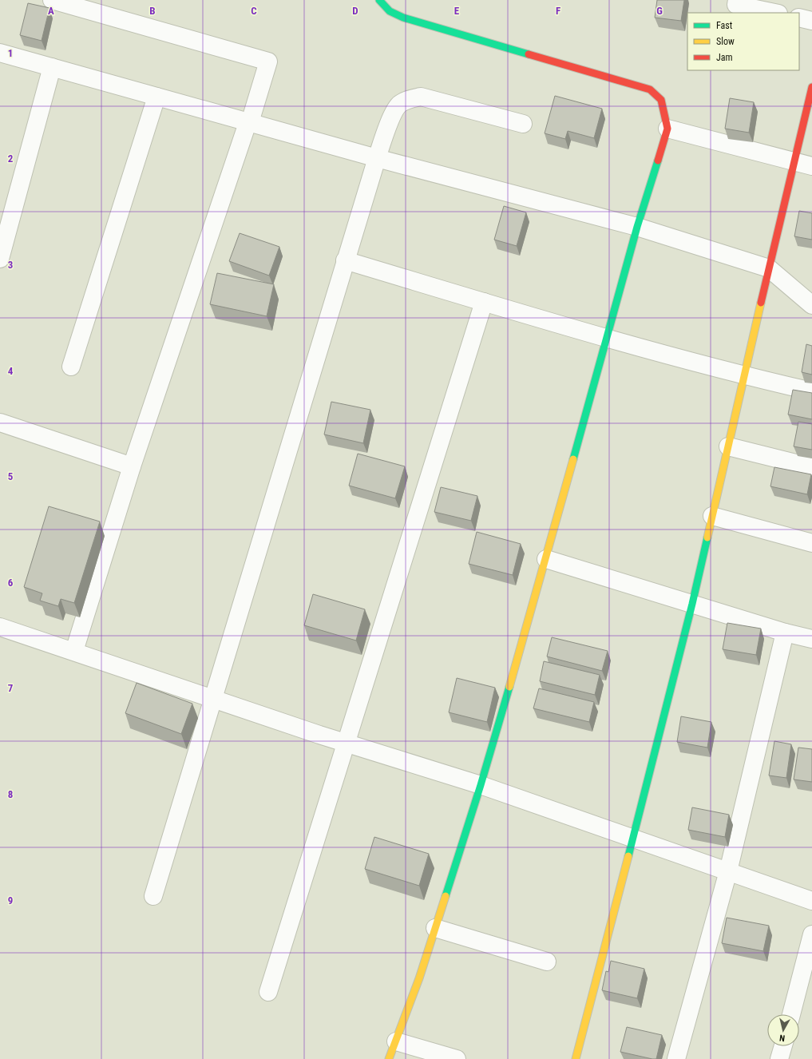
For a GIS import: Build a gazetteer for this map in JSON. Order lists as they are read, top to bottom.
{
  "legend": ["Fast", "Slow", "Jam"],
  "north": "bottom",
  "grid": {
    "columns": [
      "A",
      "B",
      "C",
      "D",
      "E",
      "F",
      "G"
    ],
    "rows": [
      "1",
      "2",
      "3",
      "4",
      "5",
      "6",
      "7",
      "8",
      "9"
    ]
  }
}
